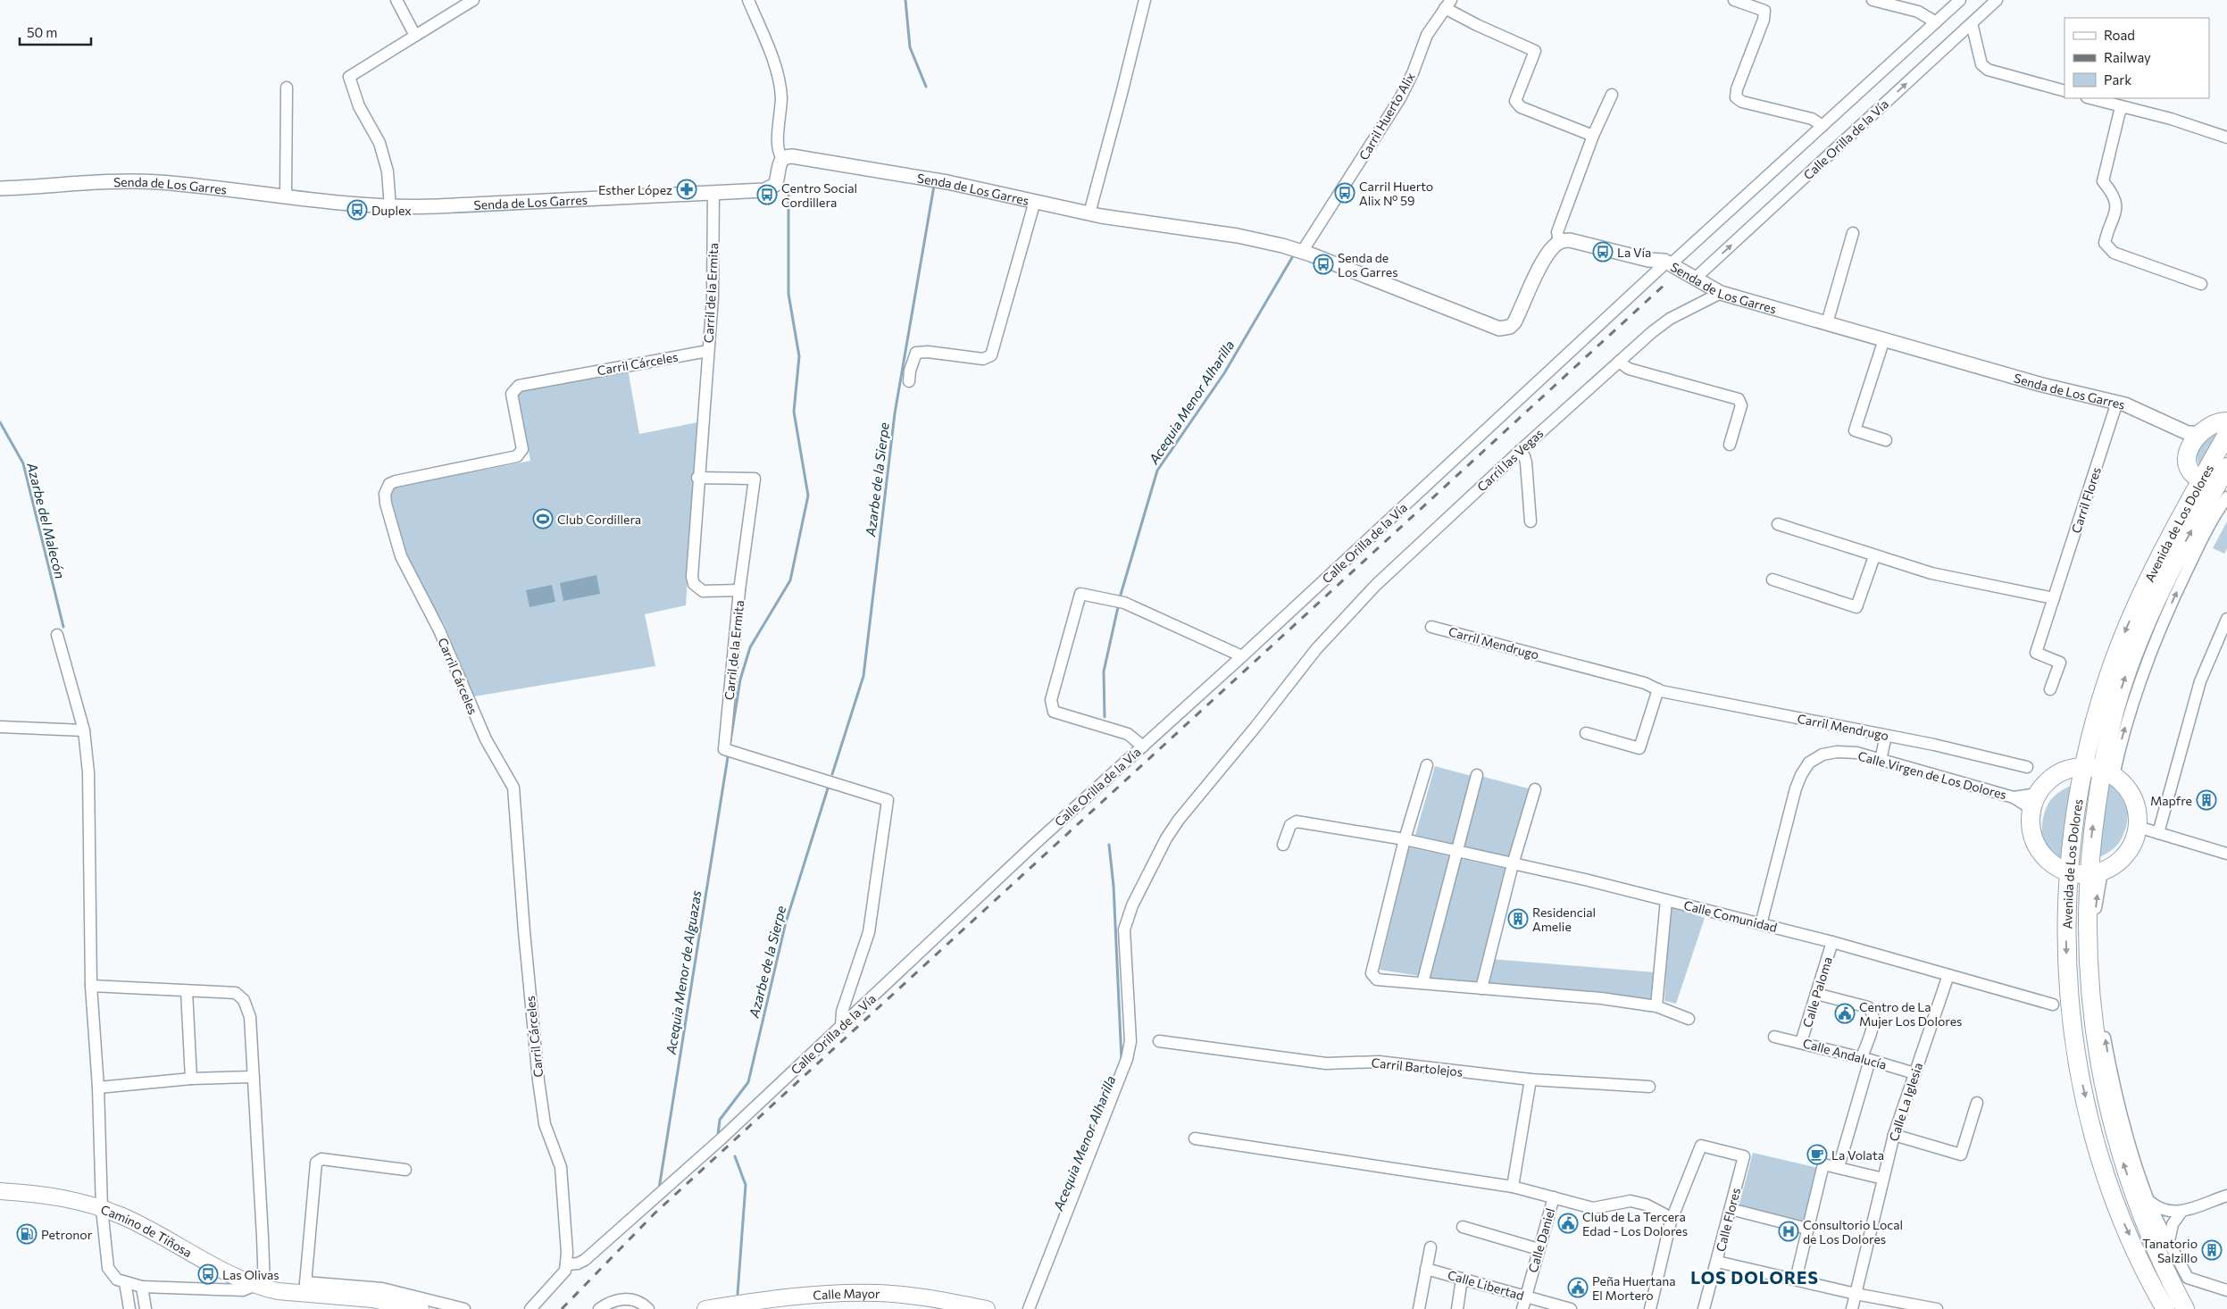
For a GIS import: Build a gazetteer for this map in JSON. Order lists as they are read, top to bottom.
{
  "streets": {
    "main road": ["Avenida de Los Dolores", "Camino de Tiñosa", "Calle Mayor"],
    "street": [
      "Carril Huerto Alix",
      "Calle Orilla de la Vía",
      "Senda de Los Garres",
      "Carril de la Ermita",
      "Carril Cárceles",
      "Carril las Vegas",
      "Carril Flores",
      "Carril Mendrugo",
      "Calle Virgen de Los Dolores",
      "Calle Comunidad",
      "Calle Paloma",
      "Calle Andalucía",
      "Carril Bartolejos",
      "Calle La Iglesia",
      "Calle Flores",
      "Calle Daniel",
      "Calle Libertad"
    ]
  },
  "crossings": [
    ["Carril Huerto Alix", "Senda de Los Garres"],
    ["Calle Orilla de la Vía", "Senda de Los Garres"],
    ["Calle Orilla de la Vía", "Carril de la Ermita"],
    ["Calle Orilla de la Vía", "Carril Cárceles"],
    ["Senda de Los Garres", "Carril de la Ermita"],
    ["Senda de Los Garres", "Carril las Vegas"],
    ["Senda de Los Garres", "Carril Flores"],
    ["Carril de la Ermita", "Carril Cárceles"],
    ["Calle Virgen de Los Dolores", "Calle Comunidad"],
    ["Calle Comunidad", "Calle Paloma"],
    ["Calle Comunidad", "Calle La Iglesia"],
    ["Calle Paloma", "Calle Andalucía"],
    ["Calle Andalucía", "Calle La Iglesia"],
    ["Calle Daniel", "Calle Libertad"]
  ],
  "districts": ["LOS DOLORES"],
  "water": [
    "Acequia Menor Alharilla",
    "Azarbe de la Sierpe",
    "Azarbe del Malecón",
    "Acequia Menor de Alguazas"
  ],
  "places": {
    "pharmacy": ["Esther López"],
    "bus stop": [
      "Carril Huerto Alix Nº 59",
      "Centro Social Cordillera",
      "Duplex",
      "La Vía",
      "Senda de Los Garres",
      "Las Olivas"
    ],
    "sports": ["Club Cordillera"],
    "building": ["Mapfre", "Residencial Amelie", "Tanatorio Salzillo"],
    "public building": ["Centro de La Mujer Los Dolores", "Club de La Tercera Edad - Los Dolores", "Peña Huertana El Mortero"],
    "cafe": ["La Volata"],
    "hospital": ["Consultorio Local de Los Dolores"],
    "fuel station": ["Petronor"]
  },
  "legend": ["Road", "Railway", "Park"],
  "scale_bar": "50 m"
}
